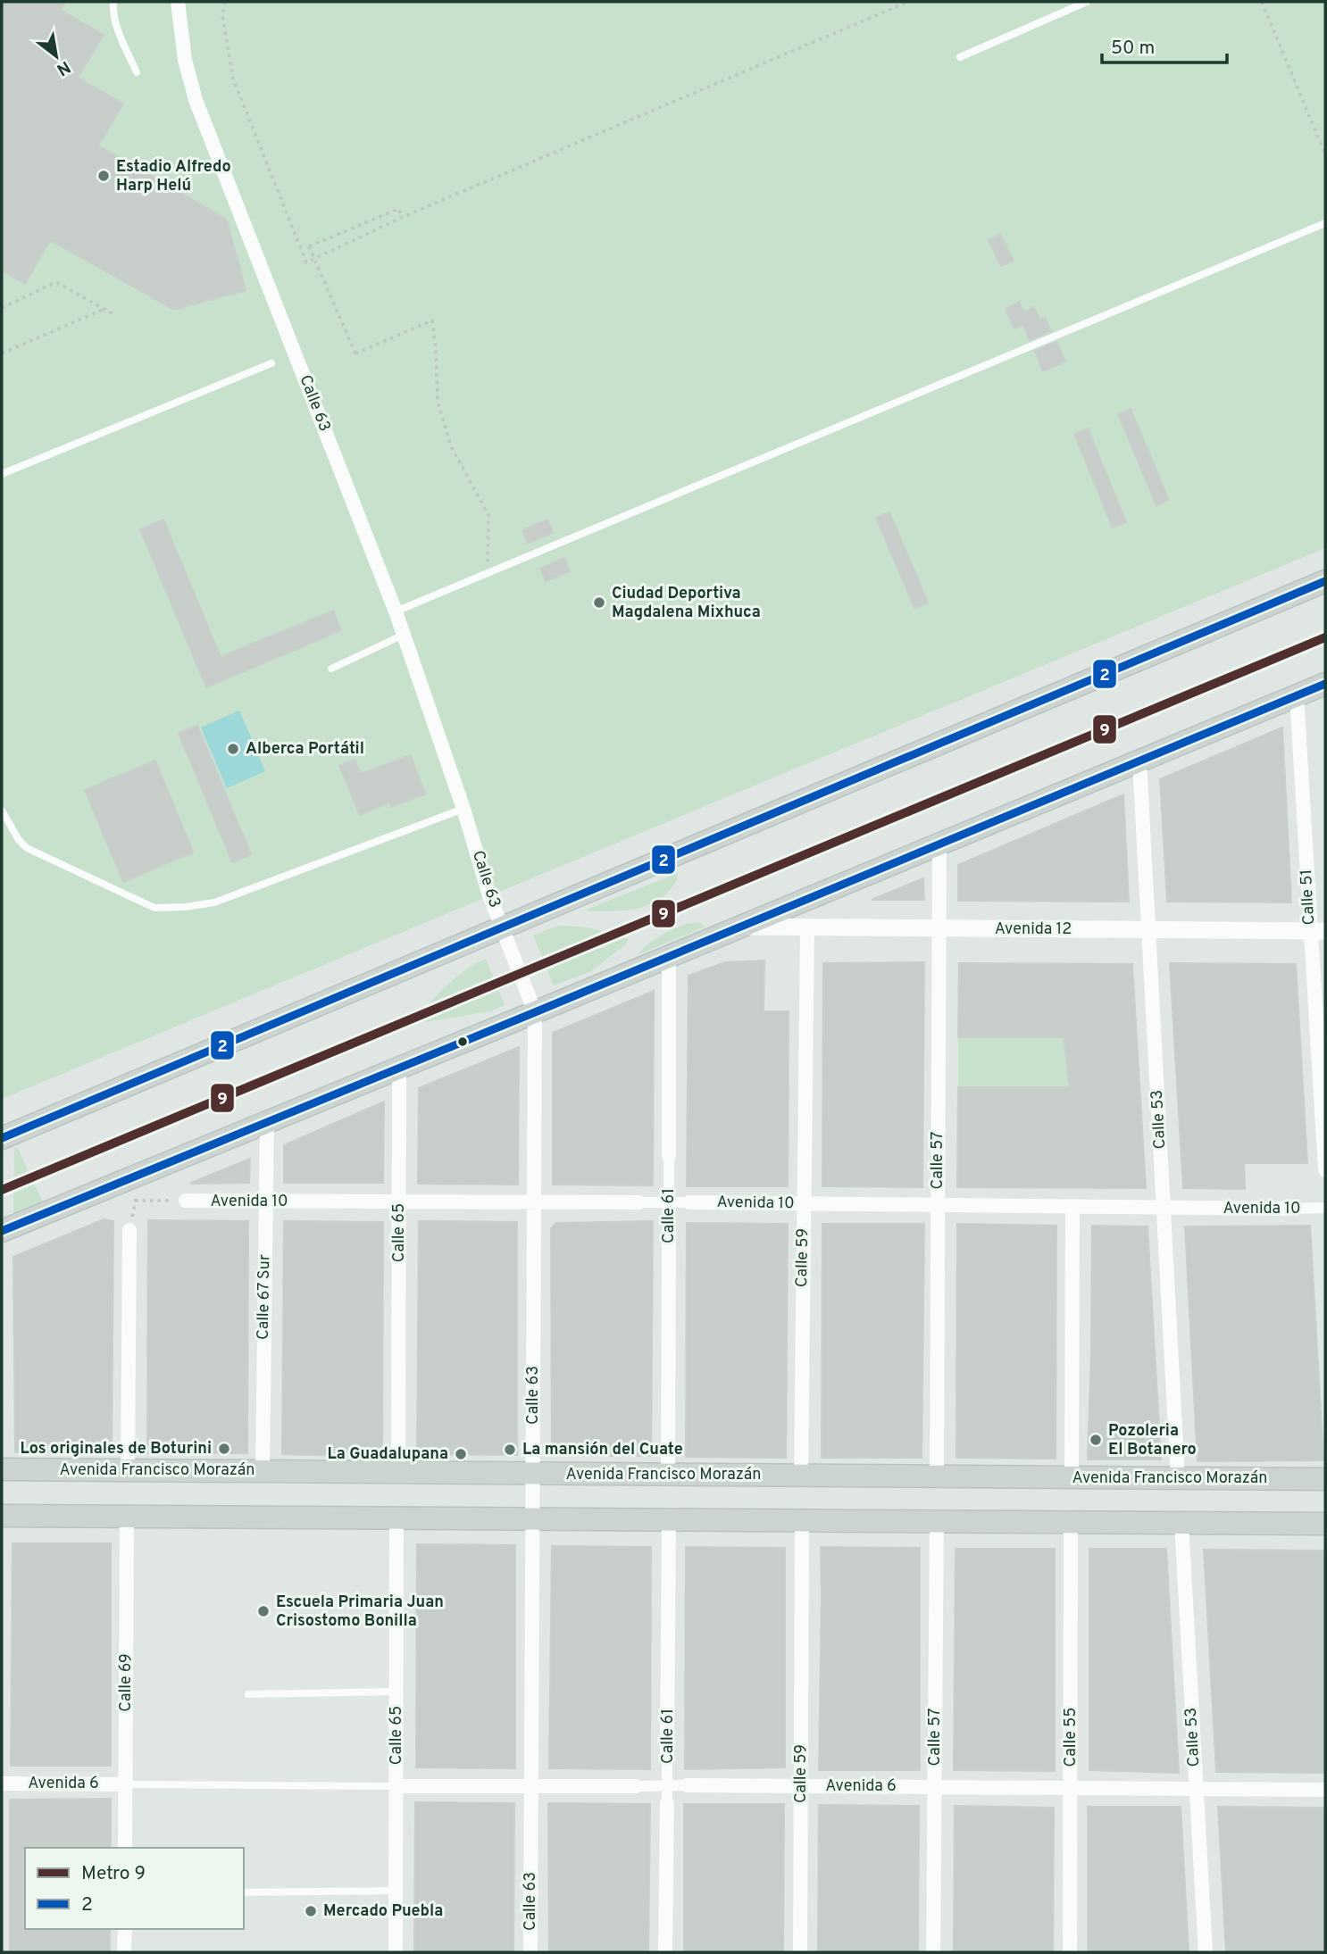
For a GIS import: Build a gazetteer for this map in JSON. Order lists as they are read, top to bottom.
{
  "streets": {
    "main road": ["Avenida Francisco Morazán"],
    "street": [
      "Calle 63",
      "Calle 51",
      "Avenida 12",
      "Calle 53",
      "Calle 57",
      "Avenida 10",
      "Calle 61",
      "Calle 65",
      "Calle 59",
      "Calle 67 Sur",
      "Calle 69",
      "Calle 55",
      "Avenida 6"
    ]
  },
  "crossings": [
    ["Calle 63", "Avenida 10"],
    ["Calle 63", "Avenida Francisco Morazán"],
    ["Calle 63", "Avenida 6"],
    ["Calle 51", "Avenida 12"],
    ["Avenida 12", "Calle 53"],
    ["Avenida 12", "Calle 57"],
    ["Avenida 12", "Calle 59"],
    ["Calle 53", "Avenida 10"],
    ["Calle 53", "Avenida Francisco Morazán"],
    ["Calle 53", "Avenida 6"],
    ["Calle 57", "Avenida 10"],
    ["Calle 57", "Avenida Francisco Morazán"],
    ["Calle 57", "Avenida 6"],
    ["Avenida 10", "Calle 61"],
    ["Avenida 10", "Calle 65"],
    ["Avenida 10", "Calle 59"],
    ["Avenida 10", "Calle 67 Sur"],
    ["Calle 61", "Avenida Francisco Morazán"],
    ["Calle 61", "Avenida 6"],
    ["Calle 65", "Avenida Francisco Morazán"],
    ["Calle 65", "Avenida 6"],
    ["Calle 59", "Avenida Francisco Morazán"],
    ["Calle 59", "Avenida 6"],
    ["Calle 67 Sur", "Avenida Francisco Morazán"],
    ["Calle 69", "Avenida 6"],
    ["Calle 55", "Avenida 6"]
  ],
  "places": [
    "Estadio Alfredo Harp Helú",
    "Ciudad Deportiva Magdalena Mixhuca",
    "Alberca Portátil",
    "Pozoleria El Botanero",
    "Los originales de Boturini",
    "La mansión del Cuate",
    "La Guadalupana",
    "Escuela Primaria Juan Crisostomo Bonilla",
    "Mercado Puebla"
  ],
  "lines": ["transit line 2", "metro line 9"],
  "legend": ["Metro 9", "2"],
  "scale_bar": "50 m",
  "north": "bottom right"
}
